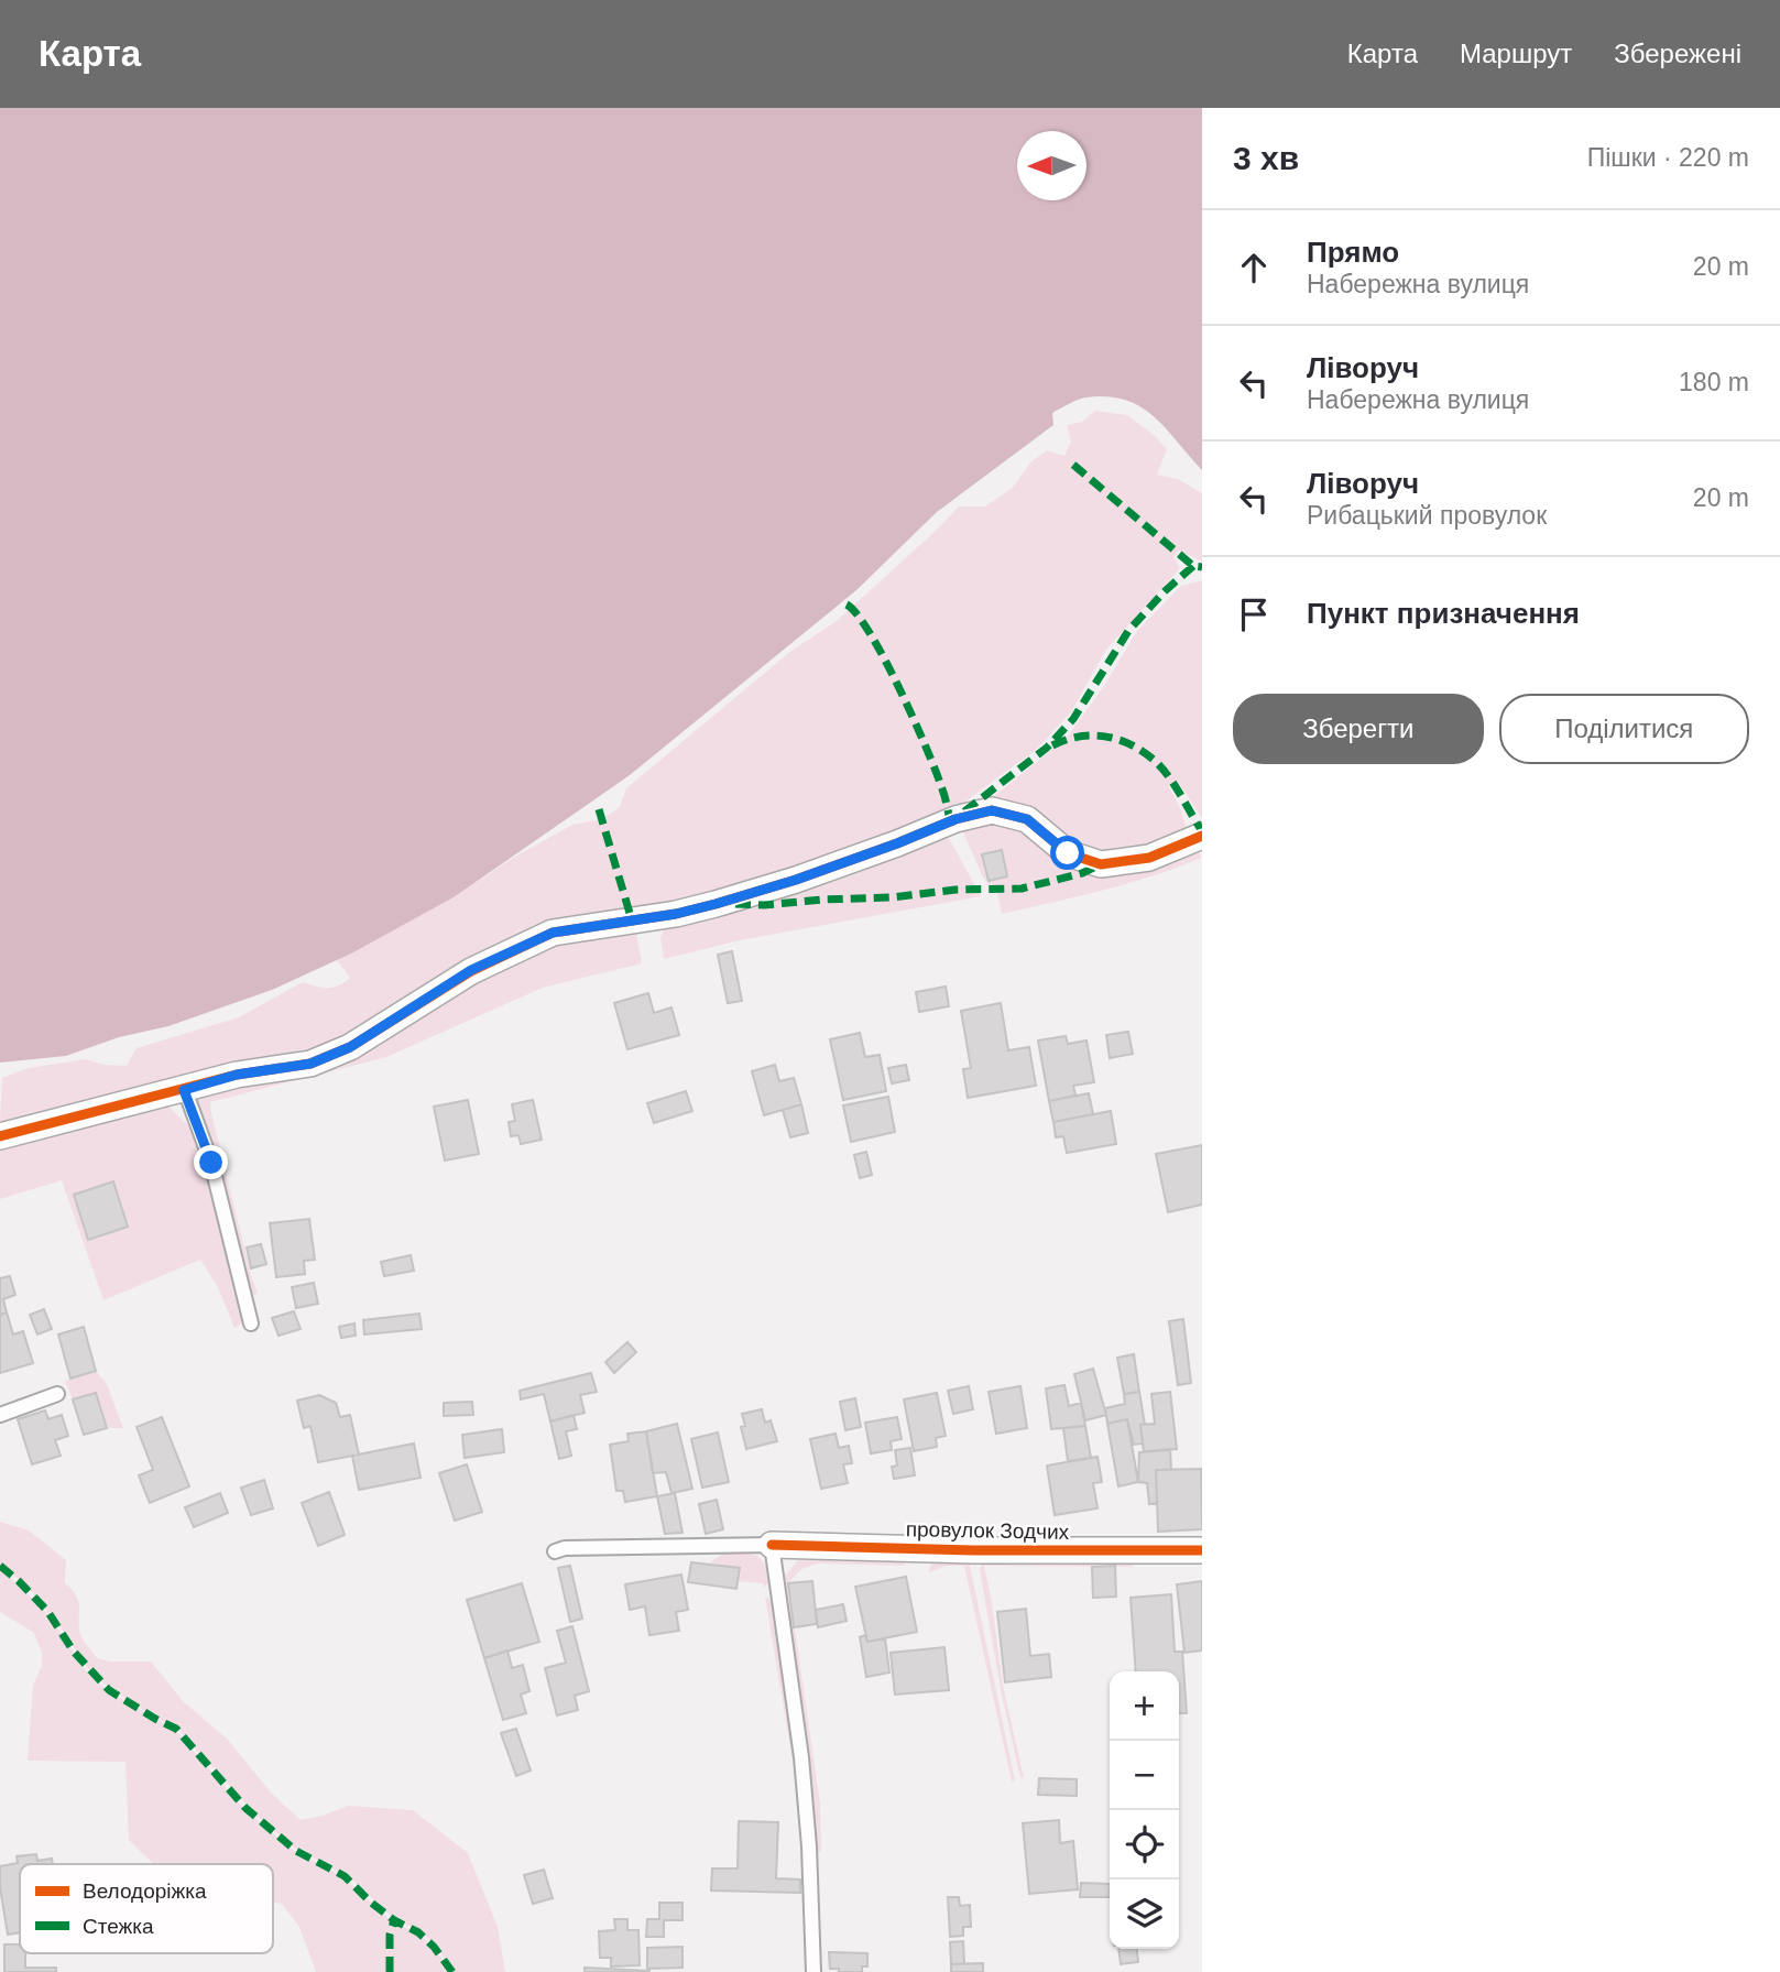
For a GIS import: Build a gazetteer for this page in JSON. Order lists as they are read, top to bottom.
{
  "streets": {
    "street": ["провулок Зодчих"]
  },
  "legend": ["Велодоріжка", "Стежка"],
  "north": "left",
  "page": {
    "header": "Карта",
    "nav": ["Карта", "Маршрут", "Збережені"],
    "heading": ["3 хв", "Пішки · 220 m"],
    "list": [
      ["Прямо", "Набережна вулиця", "20 m"],
      ["Ліворуч", "Набережна вулиця", "180 m"],
      ["Ліворуч", "Рибацький провулок", "20 m"],
      "Пункт призначення"
    ],
    "buttons": ["Зберегти", "Поділитися"],
    "map_buttons": ["+", "−"]
  }
}
